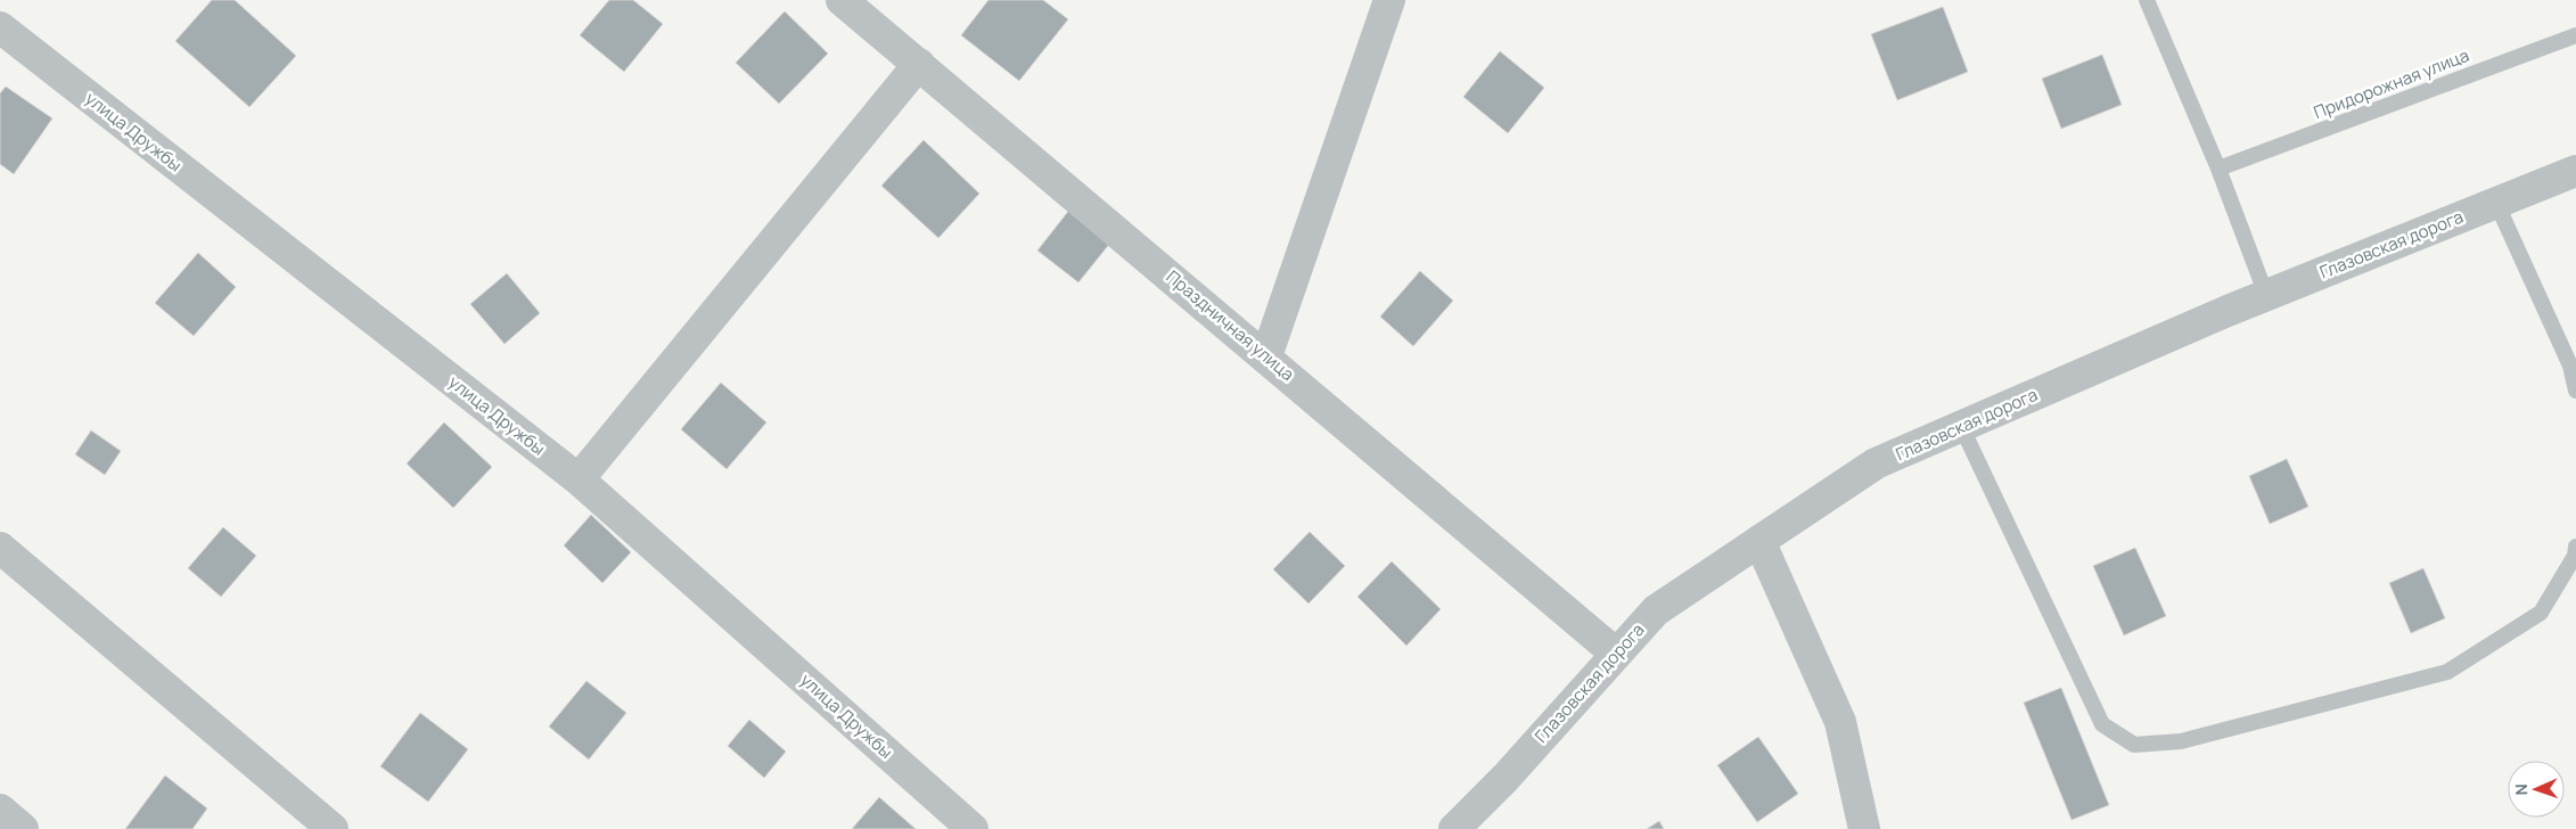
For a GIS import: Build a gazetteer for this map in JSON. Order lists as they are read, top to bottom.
{
  "streets": {
    "street": ["улица Дружбы", "Глазовская дорога", "Праздничная улица"],
    "lane": ["Придорожная улица"]
  },
  "crossings": [
    ["Глазовская дорога", "Праздничная улица"]
  ],
  "north": "left"
}
